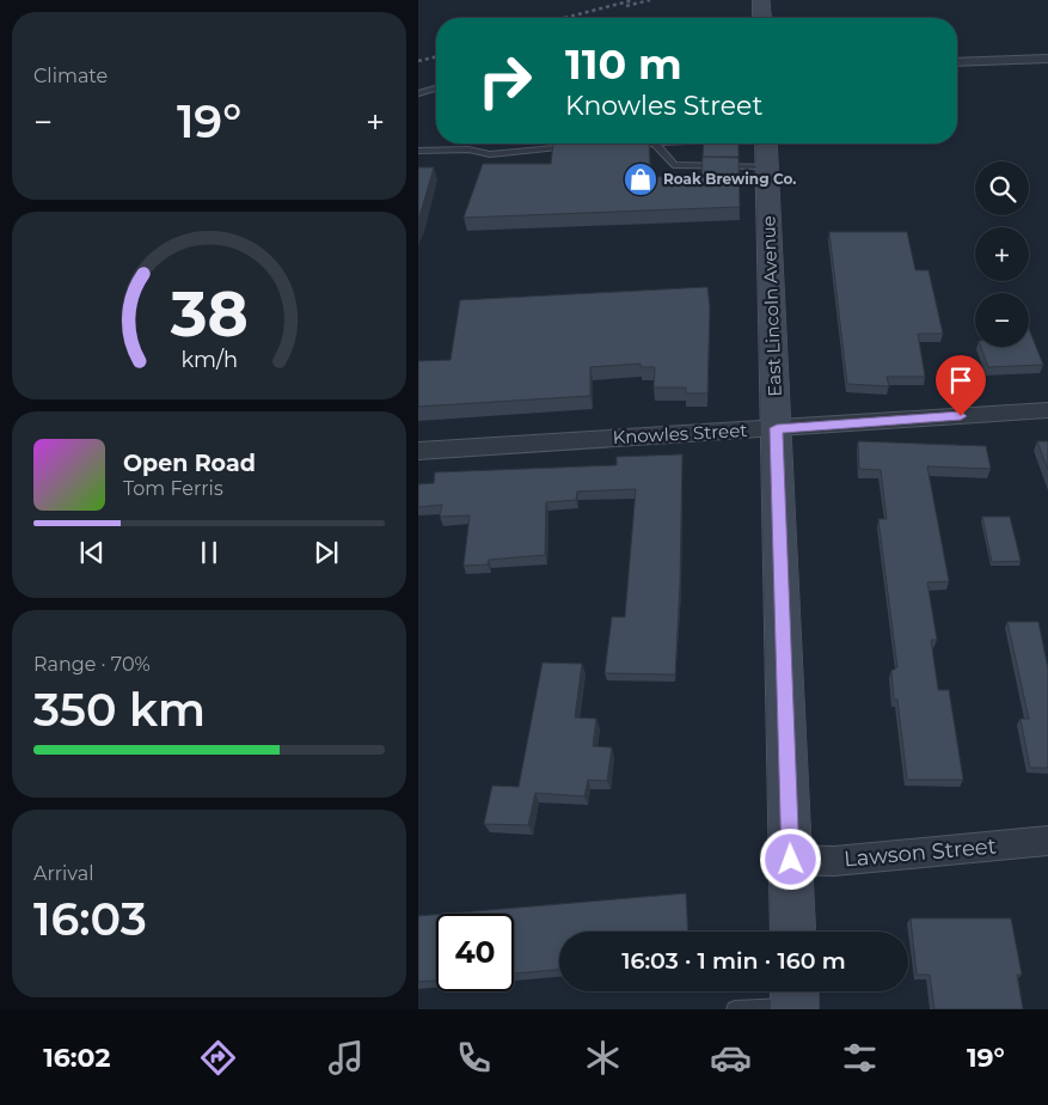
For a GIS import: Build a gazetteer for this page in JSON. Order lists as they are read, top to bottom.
{
  "streets": {
    "street": ["East Lincoln Avenue", "Knowles Street", "Lawson Street"]
  },
  "crossings": [
    ["East Lincoln Avenue", "Knowles Street"],
    ["East Lincoln Avenue", "Lawson Street"]
  ],
  "places": {
    "shop": ["Roak Brewing Co."]
  },
  "page": {
    "tile": [
      "Climate",
      ["Range · 70%", "350 km"],
      ["Arrival", "16:03"]
    ],
    "turn": ["110 m", "Knowles Street"],
    "heat": ["−", "19°", "+"],
    "map_buttons": ["+", "−"],
    "song": ["Open Road", "Tom Ferris"],
    "limit": "40",
    "trip": "16:03 · 1 min · 160 m",
    "tabs": ["16:02", "19°"],
    "gauge": ["38", "km/h"]
  }
}
